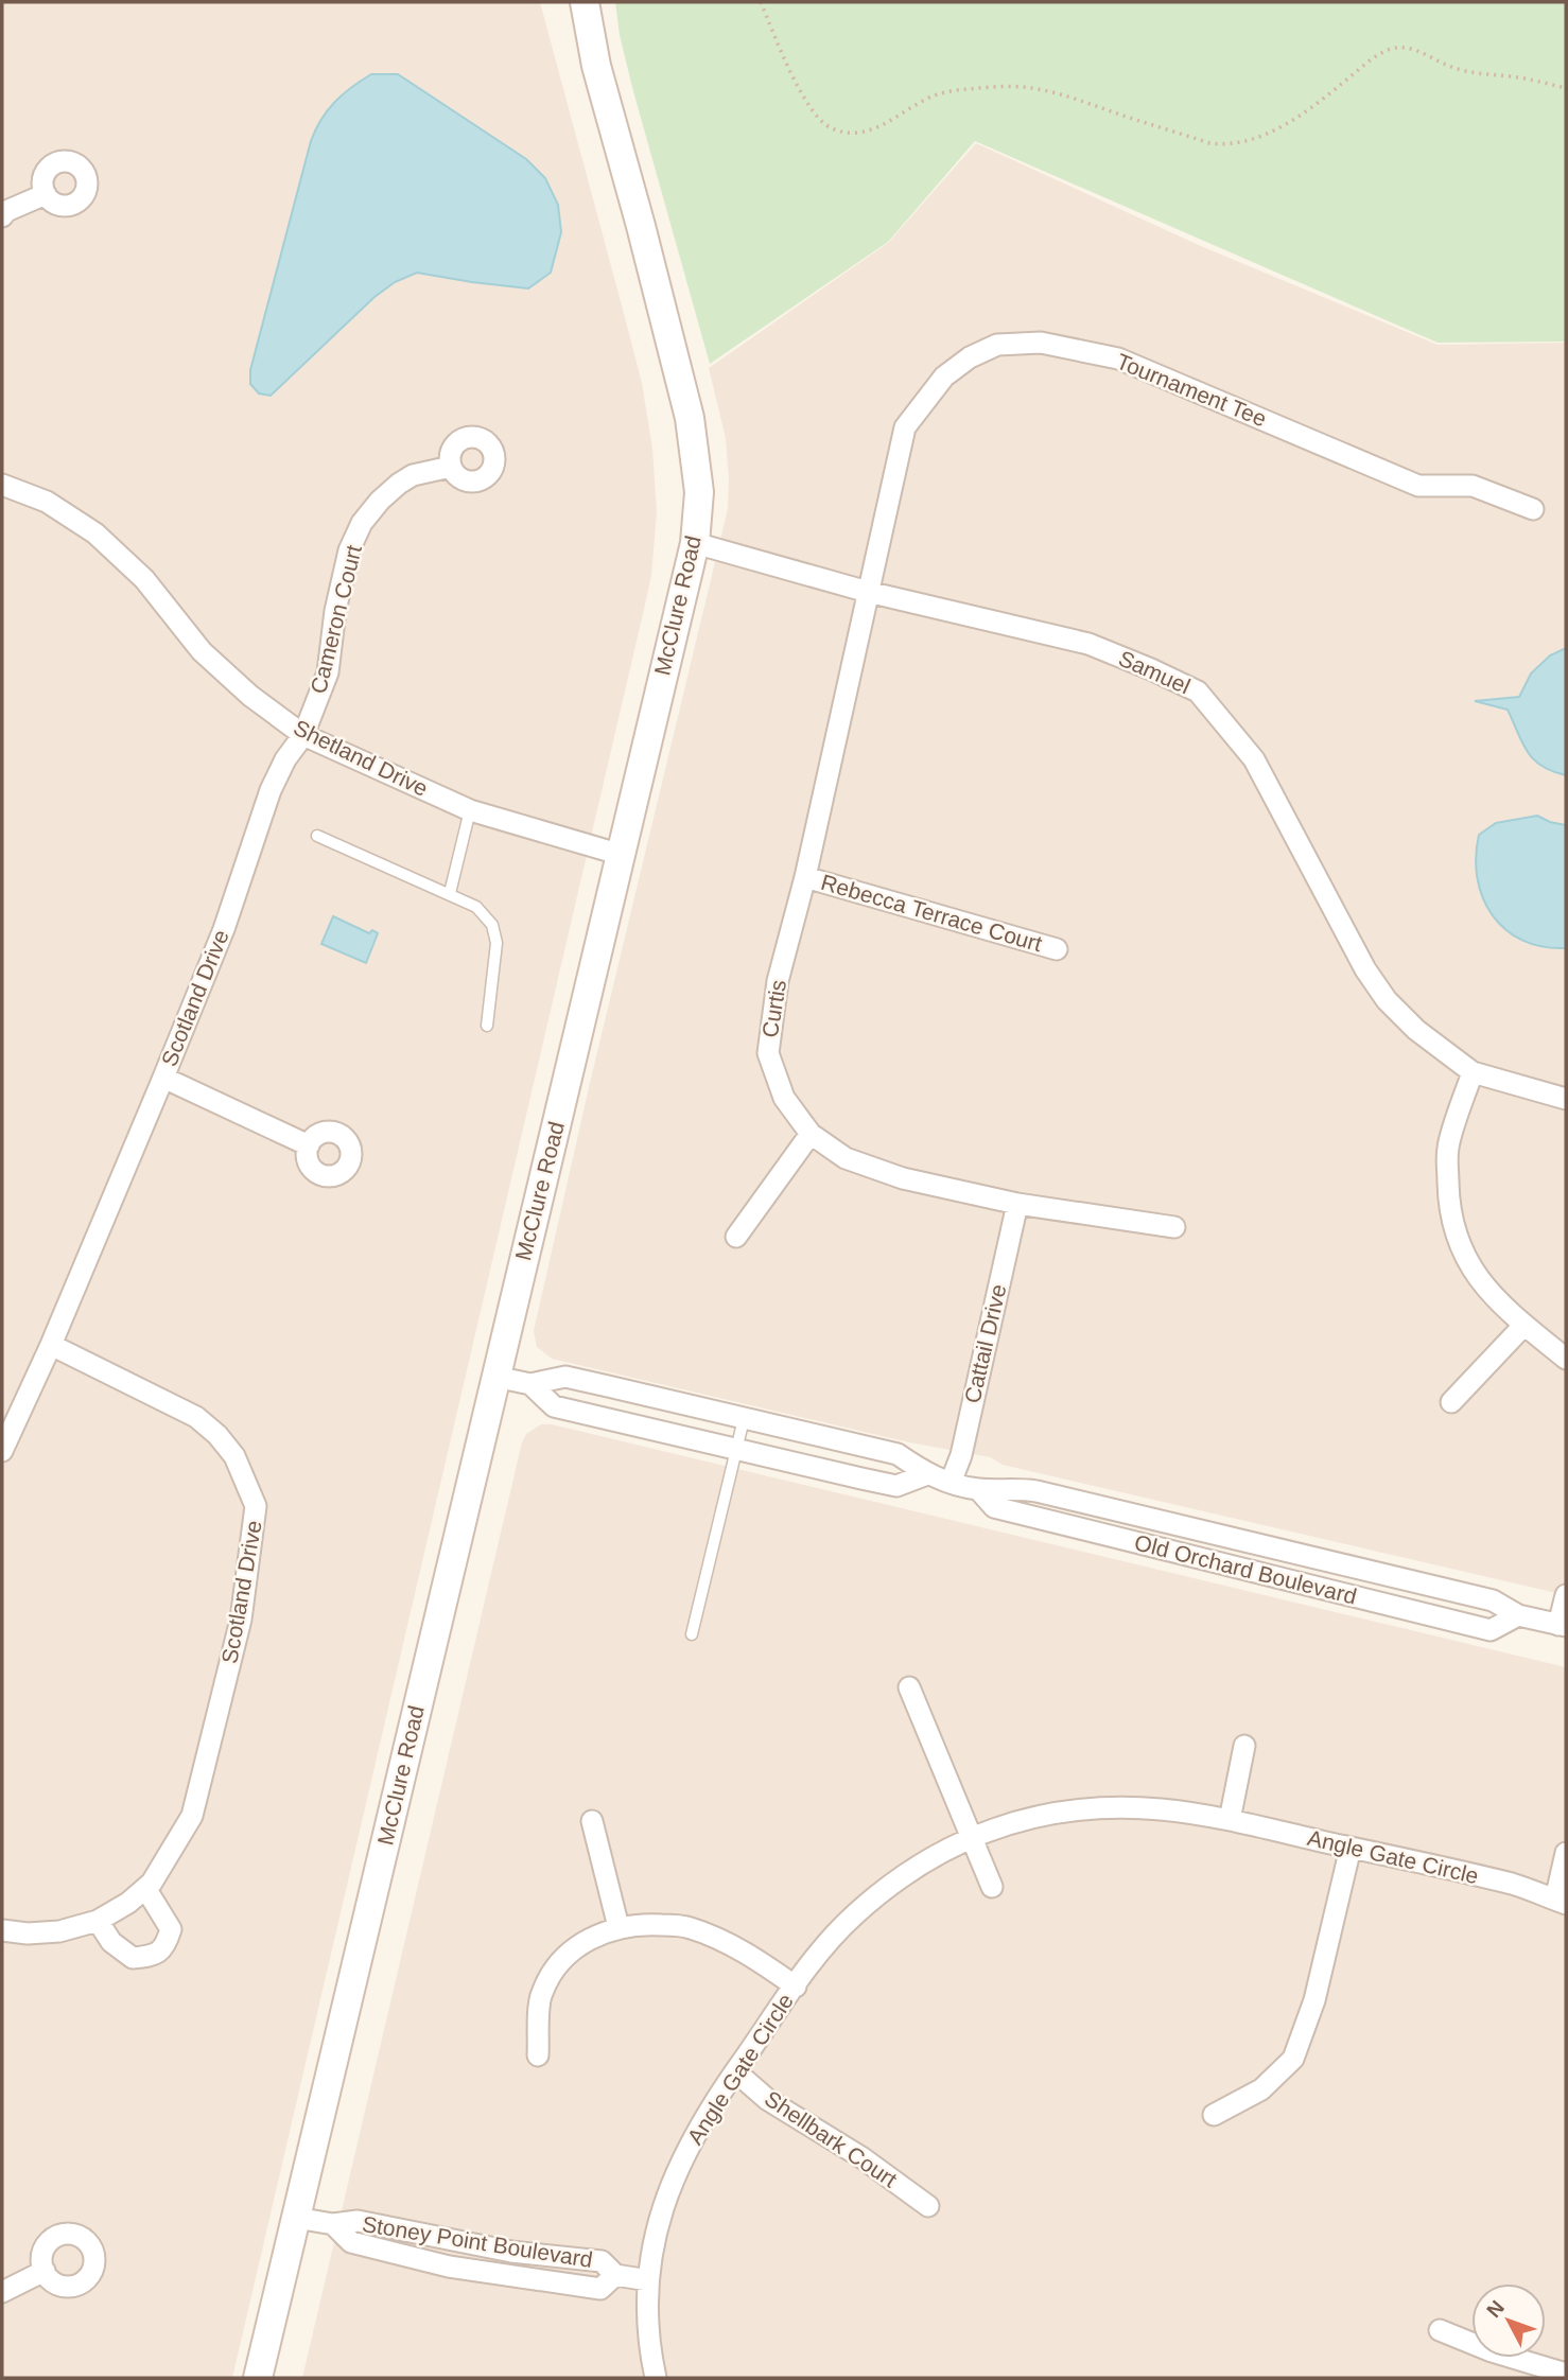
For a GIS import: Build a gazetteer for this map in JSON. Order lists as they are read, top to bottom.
{
  "streets": {
    "street": [
      "Tournament Tee",
      "McClure Road",
      "Cameron Court",
      "Samuel",
      "Shetland Drive",
      "Rebecca Terrace Court",
      "Scotland Drive",
      "Curtis",
      "Cattail Drive",
      "Old Orchard Boulevard",
      "Angle Gate Circle",
      "Shellbark Court",
      "Stoney Point Boulevard"
    ]
  },
  "crossings": [
    ["Tournament Tee", "Samuel"],
    ["Tournament Tee", "Curtis"],
    ["McClure Road", "Samuel"],
    ["McClure Road", "Shetland Drive"],
    ["McClure Road", "Old Orchard Boulevard"],
    ["McClure Road", "Stoney Point Boulevard"],
    ["Cameron Court", "Shetland Drive"],
    ["Cameron Court", "Scotland Drive"],
    ["Samuel", "Curtis"],
    ["Shetland Drive", "Scotland Drive"],
    ["Rebecca Terrace Court", "Curtis"],
    ["Curtis", "Cattail Drive"],
    ["Cattail Drive", "Old Orchard Boulevard"],
    ["Angle Gate Circle", "Shellbark Court"],
    ["Angle Gate Circle", "Stoney Point Boulevard"]
  ],
  "north": "top left"
}
